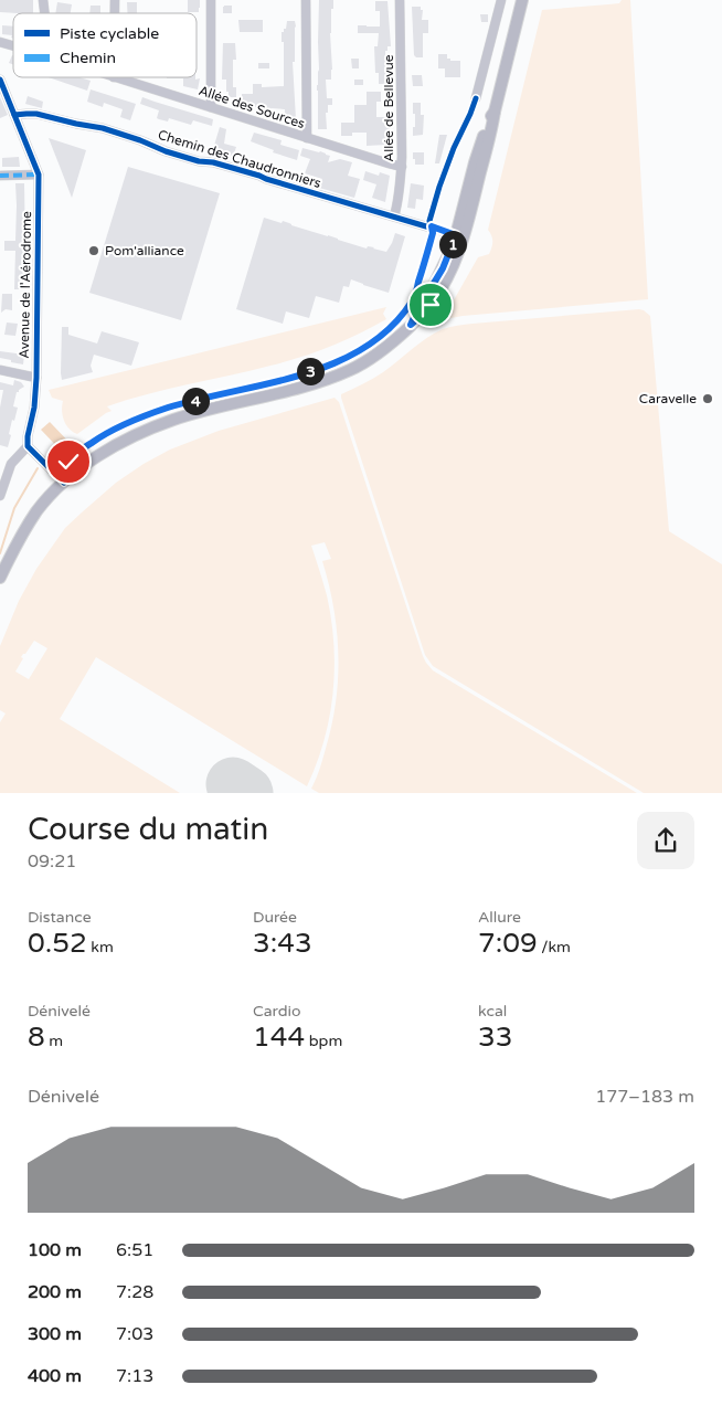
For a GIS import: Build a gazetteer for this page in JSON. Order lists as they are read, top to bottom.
{
  "streets": {
    "street": [
      "Allée des Sources",
      "Allée de Bellevue",
      "Chemin des Chaudronniers",
      "Avenue de l'Aérodrome"
    ]
  },
  "crossings": [
    ["Allée des Sources", "Allée de Bellevue"],
    ["Allée de Bellevue", "Chemin des Chaudronniers"],
    ["Chemin des Chaudronniers", "Avenue de l'Aérodrome"]
  ],
  "places": ["Pom'alliance", "Caravelle"],
  "legend": ["Piste cyclable", "Chemin"],
  "page": {
    "pins": ["1", "3", "4"],
    "heading": ["Course du matin", "09:21"],
    "stats": [
      ["Distance", "0.52 km"],
      ["Durée", "3:43"],
      ["Allure", "7:09 /km"],
      ["Dénivelé", "8 m"],
      ["Cardio", "144 bpm"],
      ["kcal", "33"]
    ],
    "chart": ["Dénivelé", "177–183 m"],
    "list": [
      {
        "name": "100 m",
        "note": "6:51"
      },
      {
        "name": "200 m",
        "note": "7:28"
      },
      {
        "name": "300 m",
        "note": "7:03"
      },
      {
        "name": "400 m",
        "note": "7:13"
      }
    ]
  }
}
